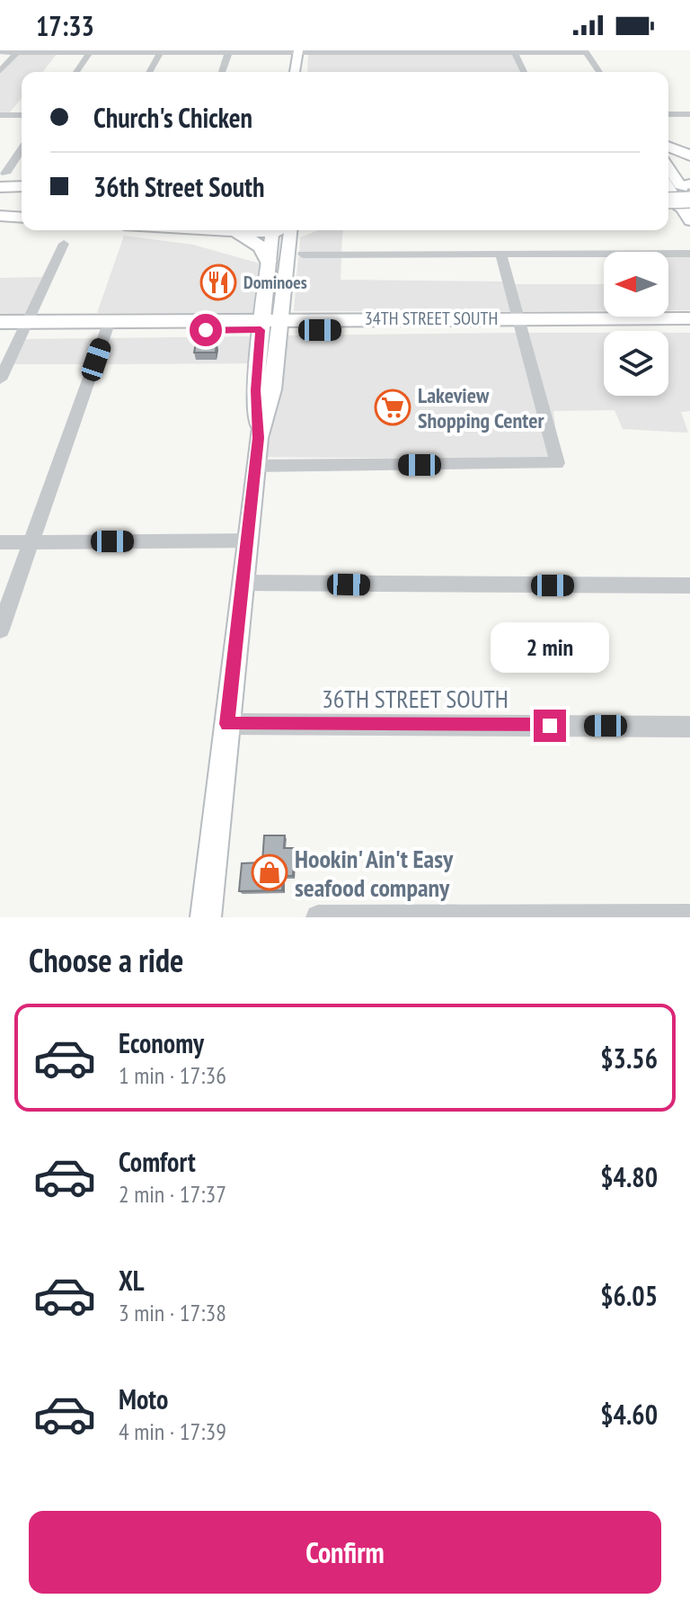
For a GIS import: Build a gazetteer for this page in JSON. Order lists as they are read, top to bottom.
{
  "streets": {
    "highway": ["34TH STREET SOUTH"],
    "street": ["36TH STREET SOUTH"]
  },
  "places": {
    "restaurant": ["Dominoes"],
    "supermarket": ["Lakeview Shopping Center"],
    "shop": ["Hookin' Ain't Easy seafood company"]
  },
  "north": "left",
  "page": {
    "status": "17:33",
    "banner": ["Church's Chicken", "36th Street South"],
    "bubble": "2 min",
    "heading": "Choose a ride",
    "list": [
      {
        "name": "Economy",
        "note": "1 min · 17:36",
        "value": "$3.56"
      },
      {
        "name": "Comfort",
        "note": "2 min · 17:37",
        "value": "$4.80"
      },
      {
        "name": "XL",
        "note": "3 min · 17:38",
        "value": "$6.05"
      },
      {
        "name": "Moto",
        "note": "4 min · 17:39",
        "value": "$4.60"
      }
    ],
    "buttons": "Confirm"
  }
}
